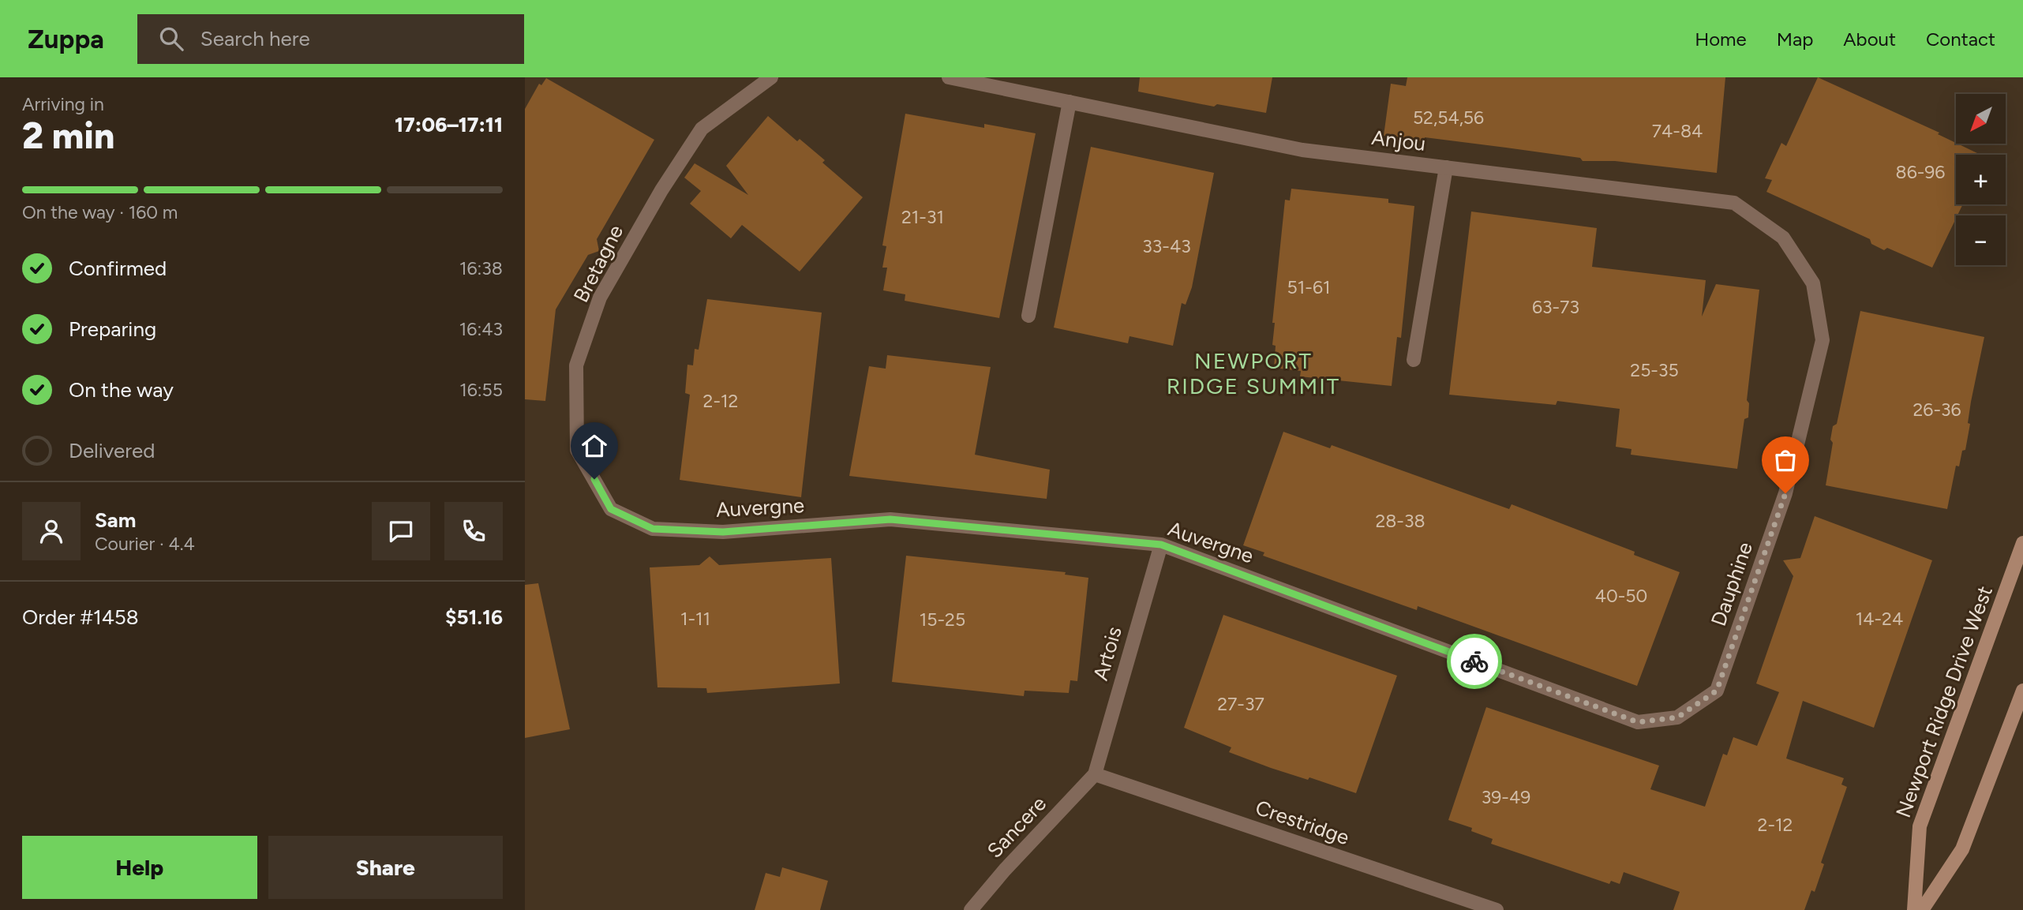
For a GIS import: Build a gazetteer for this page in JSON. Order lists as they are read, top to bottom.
{
  "streets": {
    "street": [
      "Anjou",
      "Bretagne",
      "Auvergne",
      "Dauphine",
      "Artois",
      "Newport Ridge Drive West",
      "Crestridge",
      "Sancere"
    ]
  },
  "crossings": [
    ["Anjou", "Dauphine"],
    ["Bretagne", "Auvergne"],
    ["Auvergne", "Dauphine"],
    ["Auvergne", "Artois"],
    ["Artois", "Crestridge"],
    ["Artois", "Sancere"],
    ["Crestridge", "Sancere"]
  ],
  "districts": ["NEWPORT RIDGE SUMMIT"],
  "house_numbers": [
    "52,54,56",
    "74-84",
    "86-96",
    "21-31",
    "33-43",
    "51-61",
    "63-73",
    "25-35",
    "2-12",
    "26-36",
    "28-38",
    "40-50",
    "1-11",
    "14-24",
    "15-25",
    "27-37",
    "39-49",
    "2-12"
  ],
  "north": "bottom left",
  "page": {
    "header": "Zuppa",
    "search": "Search here",
    "nav": [
      "Home",
      "Map",
      "About",
      "Contact"
    ],
    "heading": ["2 min", "Arriving in", "17:06–17:11"],
    "panel": [
      "Sam",
      "Courier · 4.4",
      "Order #1458",
      "$51.16"
    ],
    "map_buttons": ["+", "−"],
    "bar": "On the way · 160 m",
    "list": [
      ["Confirmed", "16:38"],
      ["Preparing", "16:43"],
      ["On the way", "16:55"],
      "Delivered"
    ],
    "buttons": ["Help", "Share"]
  }
}
